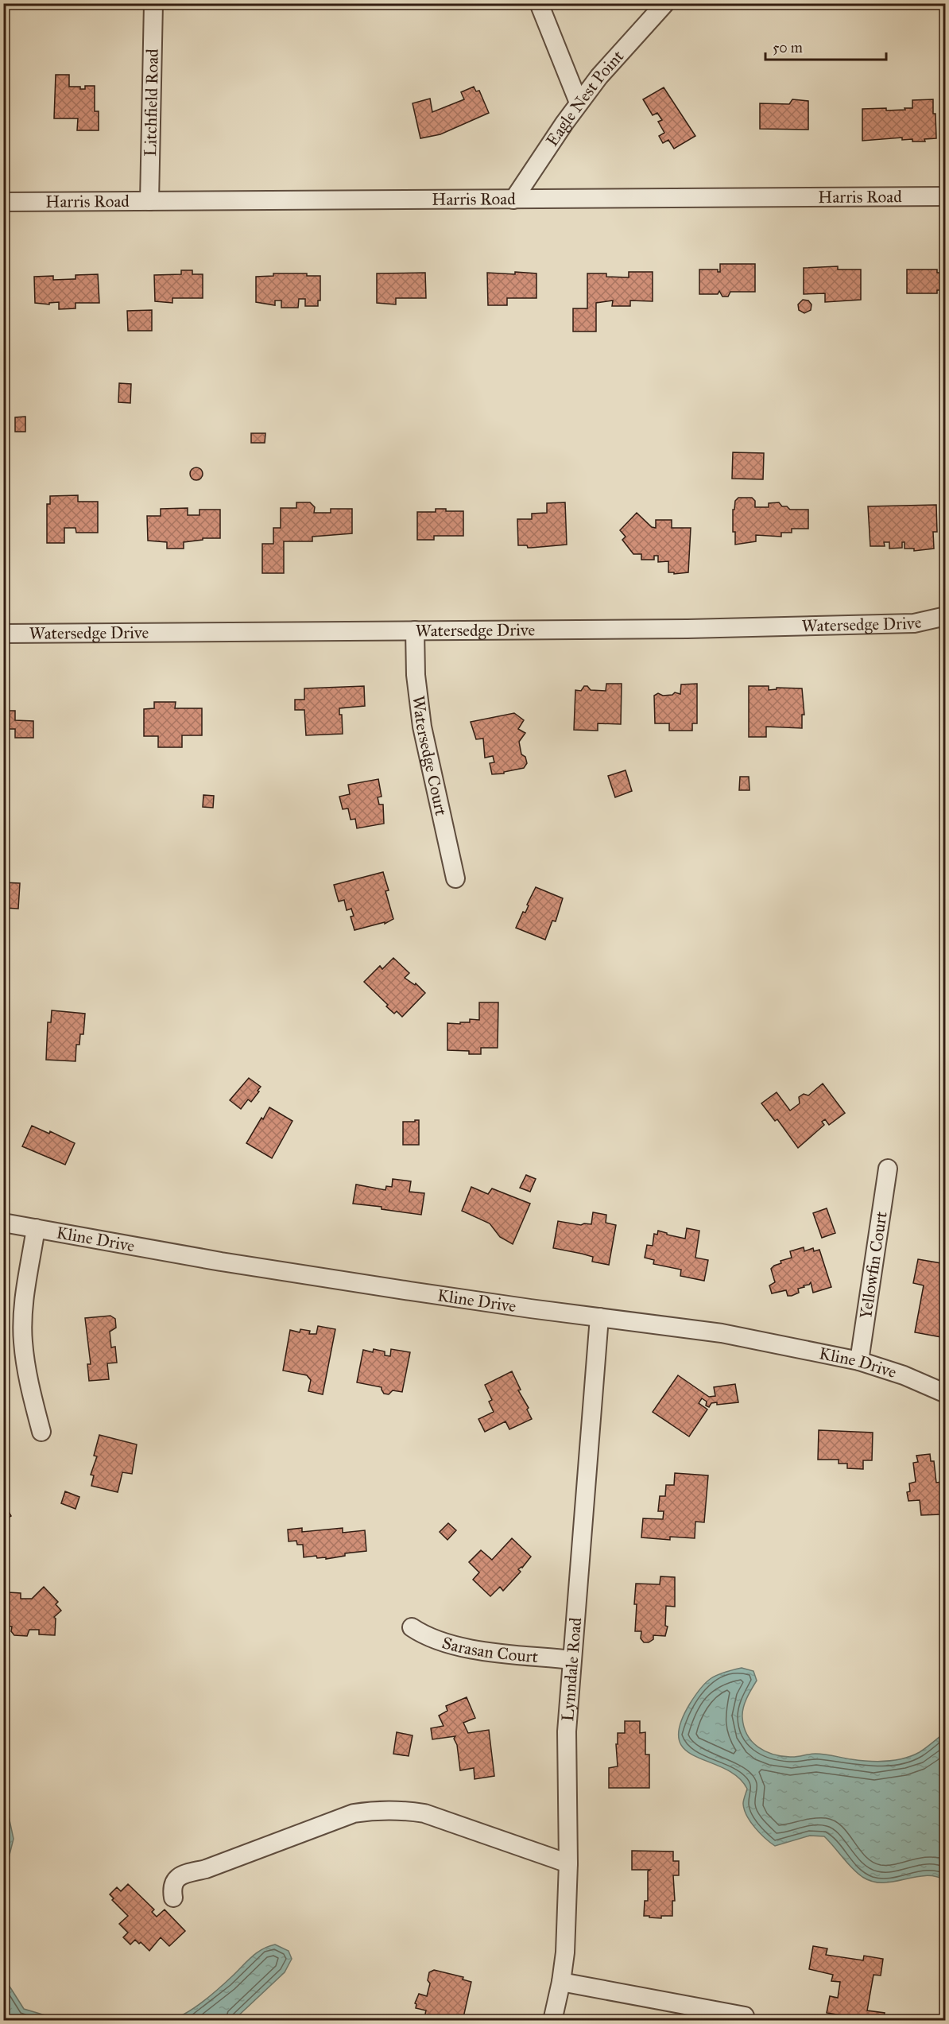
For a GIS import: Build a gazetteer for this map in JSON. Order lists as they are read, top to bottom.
{
  "streets": {
    "street": [
      "Eagle Nest Point",
      "Litchfield Road",
      "Harris Road",
      "Watersedge Drive",
      "Watersedge Court",
      "Kline Drive",
      "Yellowfin Court",
      "Sarasan Court",
      "Lynndale Road"
    ]
  },
  "crossings": [
    ["Eagle Nest Point", "Harris Road"],
    ["Litchfield Road", "Harris Road"],
    ["Watersedge Drive", "Watersedge Court"],
    ["Kline Drive", "Yellowfin Court"],
    ["Kline Drive", "Lynndale Road"],
    ["Sarasan Court", "Lynndale Road"]
  ],
  "scale_bar": "50 m"
}
